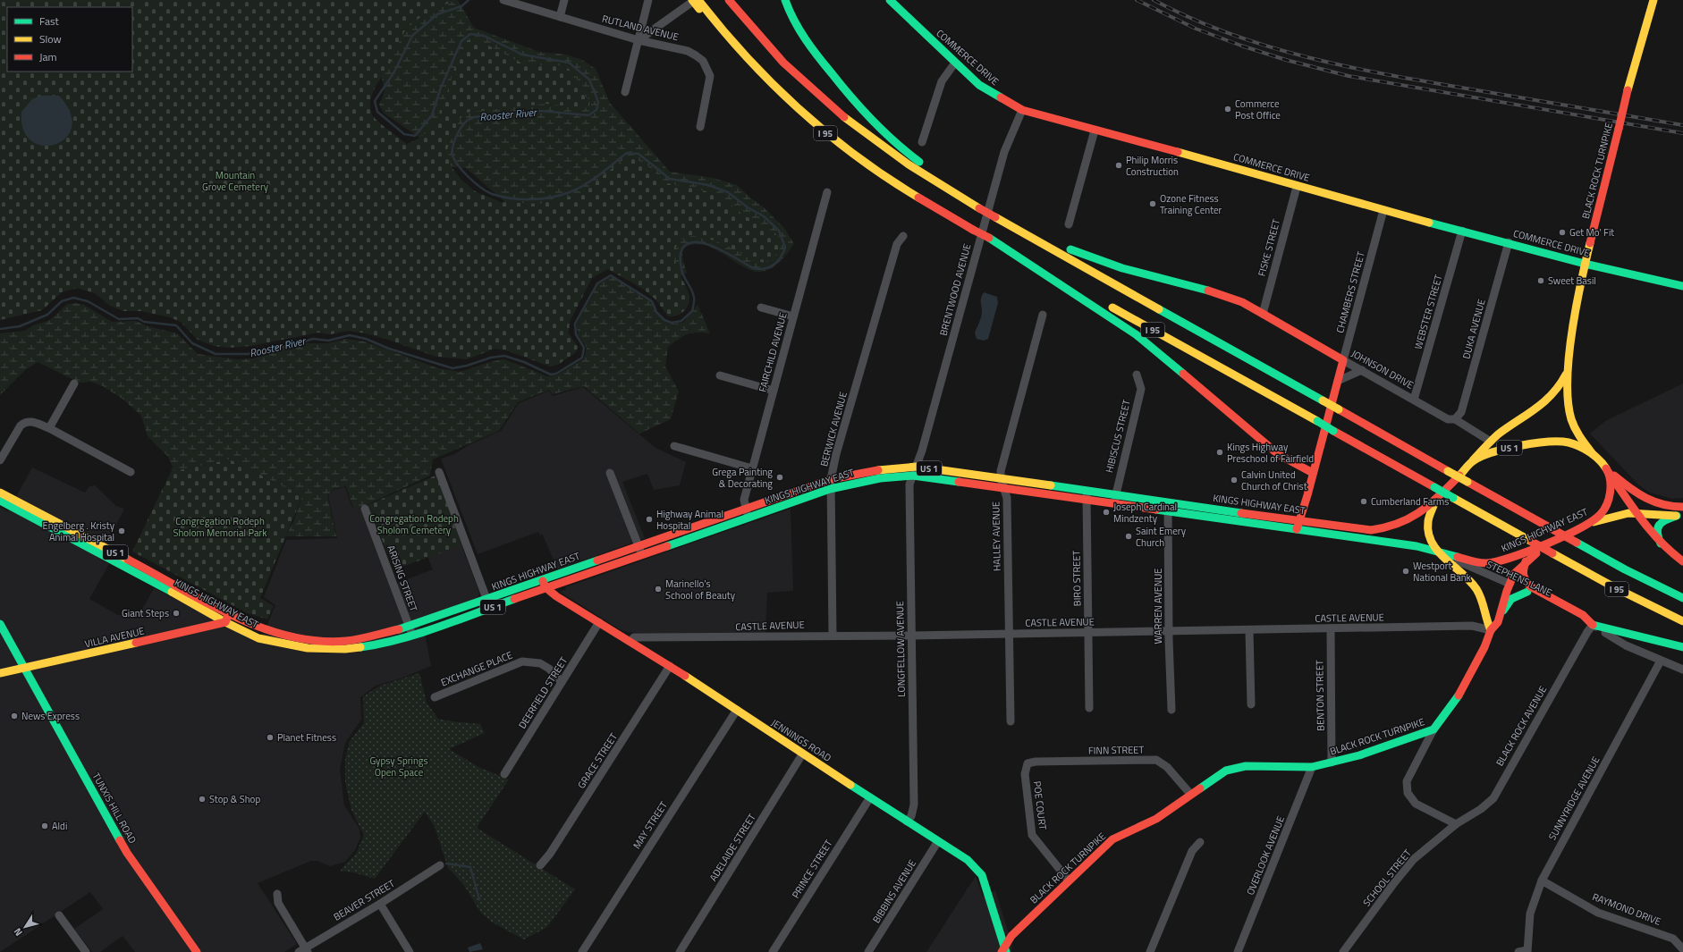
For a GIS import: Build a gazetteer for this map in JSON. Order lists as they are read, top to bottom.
{
  "streets": {
    "main road": [
      "COMMERCE DRIVE",
      "I 95",
      "BLACK ROCK TURNPIKE",
      "CHAMBERS STREET",
      "JOHNSON DRIVE",
      "US 1",
      "KINGS HIGHWAY EAST",
      "STEPHENS LANE",
      "VILLA AVENUE",
      "JENNINGS ROAD",
      "TUNXIS HILL ROAD"
    ],
    "street": [
      "RUTLAND AVENUE",
      "FISKE STREET",
      "BRENTWOOD AVENUE",
      "WEBSTER STREET",
      "DUKA AVENUE",
      "FAIRCHILD AVENUE",
      "BERWICK AVENUE",
      "HIBISCUS STREET",
      "HALLEY AVENUE",
      "ARISING STREET",
      "BIRO STREET",
      "WARREN AVENUE",
      "CASTLE AVENUE",
      "LONGFELLOW AVENUE",
      "EXCHANGE PLACE",
      "DEERFIELD STREET",
      "BENTON STREET",
      "BLACK ROCK AVENUE",
      "FINN STREET",
      "GRACE STREET",
      "SUNNYRIDGE AVENUE",
      "POE COURT",
      "MAY STREET",
      "ADELAIDE STREET",
      "OVERLOOK AVENUE",
      "PRINCE STREET",
      "SCHOOL STREET",
      "BIBBINS AVENUE",
      "BEAVER STREET",
      "RAYMOND DRIVE"
    ]
  },
  "crossings": [
    ["COMMERCE DRIVE", "BLACK ROCK TURNPIKE"],
    ["COMMERCE DRIVE", "FISKE STREET"],
    ["COMMERCE DRIVE", "BRENTWOOD AVENUE"],
    ["COMMERCE DRIVE", "CHAMBERS STREET"],
    ["COMMERCE DRIVE", "WEBSTER STREET"],
    ["COMMERCE DRIVE", "DUKA AVENUE"],
    ["I 95", "JOHNSON DRIVE"],
    ["BLACK ROCK TURNPIKE", "JOHNSON DRIVE"],
    ["BLACK ROCK TURNPIKE", "KINGS HIGHWAY EAST"],
    ["BLACK ROCK TURNPIKE", "STEPHENS LANE"],
    ["BLACK ROCK TURNPIKE", "CASTLE AVENUE"],
    ["BLACK ROCK TURNPIKE", "BENTON STREET"],
    ["BLACK ROCK TURNPIKE", "JENNINGS ROAD"],
    ["BLACK ROCK TURNPIKE", "FINN STREET"],
    ["BLACK ROCK TURNPIKE", "POE COURT"],
    ["BLACK ROCK TURNPIKE", "OVERLOOK AVENUE"],
    ["FISKE STREET", "JOHNSON DRIVE"],
    ["BRENTWOOD AVENUE", "KINGS HIGHWAY EAST"],
    ["BRENTWOOD AVENUE", "LONGFELLOW AVENUE"],
    ["CHAMBERS STREET", "JOHNSON DRIVE"],
    ["CHAMBERS STREET", "KINGS HIGHWAY EAST"],
    ["WEBSTER STREET", "JOHNSON DRIVE"],
    ["DUKA AVENUE", "JOHNSON DRIVE"],
    ["FAIRCHILD AVENUE", "KINGS HIGHWAY EAST"],
    ["BERWICK AVENUE", "KINGS HIGHWAY EAST"],
    ["BERWICK AVENUE", "CASTLE AVENUE"],
    ["HIBISCUS STREET", "KINGS HIGHWAY EAST"],
    ["US 1", "KINGS HIGHWAY EAST"],
    ["KINGS HIGHWAY EAST", "HALLEY AVENUE"],
    ["KINGS HIGHWAY EAST", "ARISING STREET"],
    ["KINGS HIGHWAY EAST", "BIRO STREET"],
    ["KINGS HIGHWAY EAST", "STEPHENS LANE"],
    ["KINGS HIGHWAY EAST", "WARREN AVENUE"],
    ["KINGS HIGHWAY EAST", "VILLA AVENUE"],
    ["KINGS HIGHWAY EAST", "LONGFELLOW AVENUE"],
    ["KINGS HIGHWAY EAST", "JENNINGS ROAD"],
    ["HALLEY AVENUE", "CASTLE AVENUE"],
    ["BIRO STREET", "CASTLE AVENUE"],
    ["STEPHENS LANE", "BLACK ROCK AVENUE"],
    ["STEPHENS LANE", "SUNNYRIDGE AVENUE"],
    ["WARREN AVENUE", "CASTLE AVENUE"],
    ["CASTLE AVENUE", "LONGFELLOW AVENUE"],
    ["CASTLE AVENUE", "BENTON STREET"],
    ["CASTLE AVENUE", "JENNINGS ROAD"],
    ["VILLA AVENUE", "TUNXIS HILL ROAD"],
    ["LONGFELLOW AVENUE", "JENNINGS ROAD"],
    ["EXCHANGE PLACE", "DEERFIELD STREET"],
    ["DEERFIELD STREET", "JENNINGS ROAD"],
    ["BLACK ROCK AVENUE", "SCHOOL STREET"],
    ["JENNINGS ROAD", "GRACE STREET"],
    ["JENNINGS ROAD", "MAY STREET"],
    ["JENNINGS ROAD", "ADELAIDE STREET"],
    ["JENNINGS ROAD", "PRINCE STREET"],
    ["JENNINGS ROAD", "BIBBINS AVENUE"],
    ["FINN STREET", "POE COURT"],
    ["SUNNYRIDGE AVENUE", "RAYMOND DRIVE"]
  ],
  "water": ["Rooster River"],
  "parks": [
    "Mountain Grove Cemetery",
    "Congregation Rodeph Sholom Cemetery",
    "Congregation Rodeph Sholom Memorial Park",
    "Gypsy Springs Open Space"
  ],
  "places": [
    "Commerce Post Office",
    "Philip Morris Construction",
    "Ozone Fitness Training Center",
    "Get Mo' Fit",
    "Sweet Basil",
    "Kings Highway Preschool of Fairfield",
    "Grega Painting & Decorating",
    "Calvin United Church of Christ",
    "Cumberland Farms",
    "Joseph Cardinal Mindzenty",
    "Highway Animal Hospital",
    "Engelberg . Kristy Animal Hospital",
    "Saint Emery Church",
    "Westport National Bank",
    "Marinello's School of Beauty",
    "Giant Steps",
    "News Express",
    "Planet Fitness",
    "Stop & Shop",
    "Aldi"
  ],
  "legend": ["Fast", "Slow", "Jam"],
  "north": "bottom left"
}
